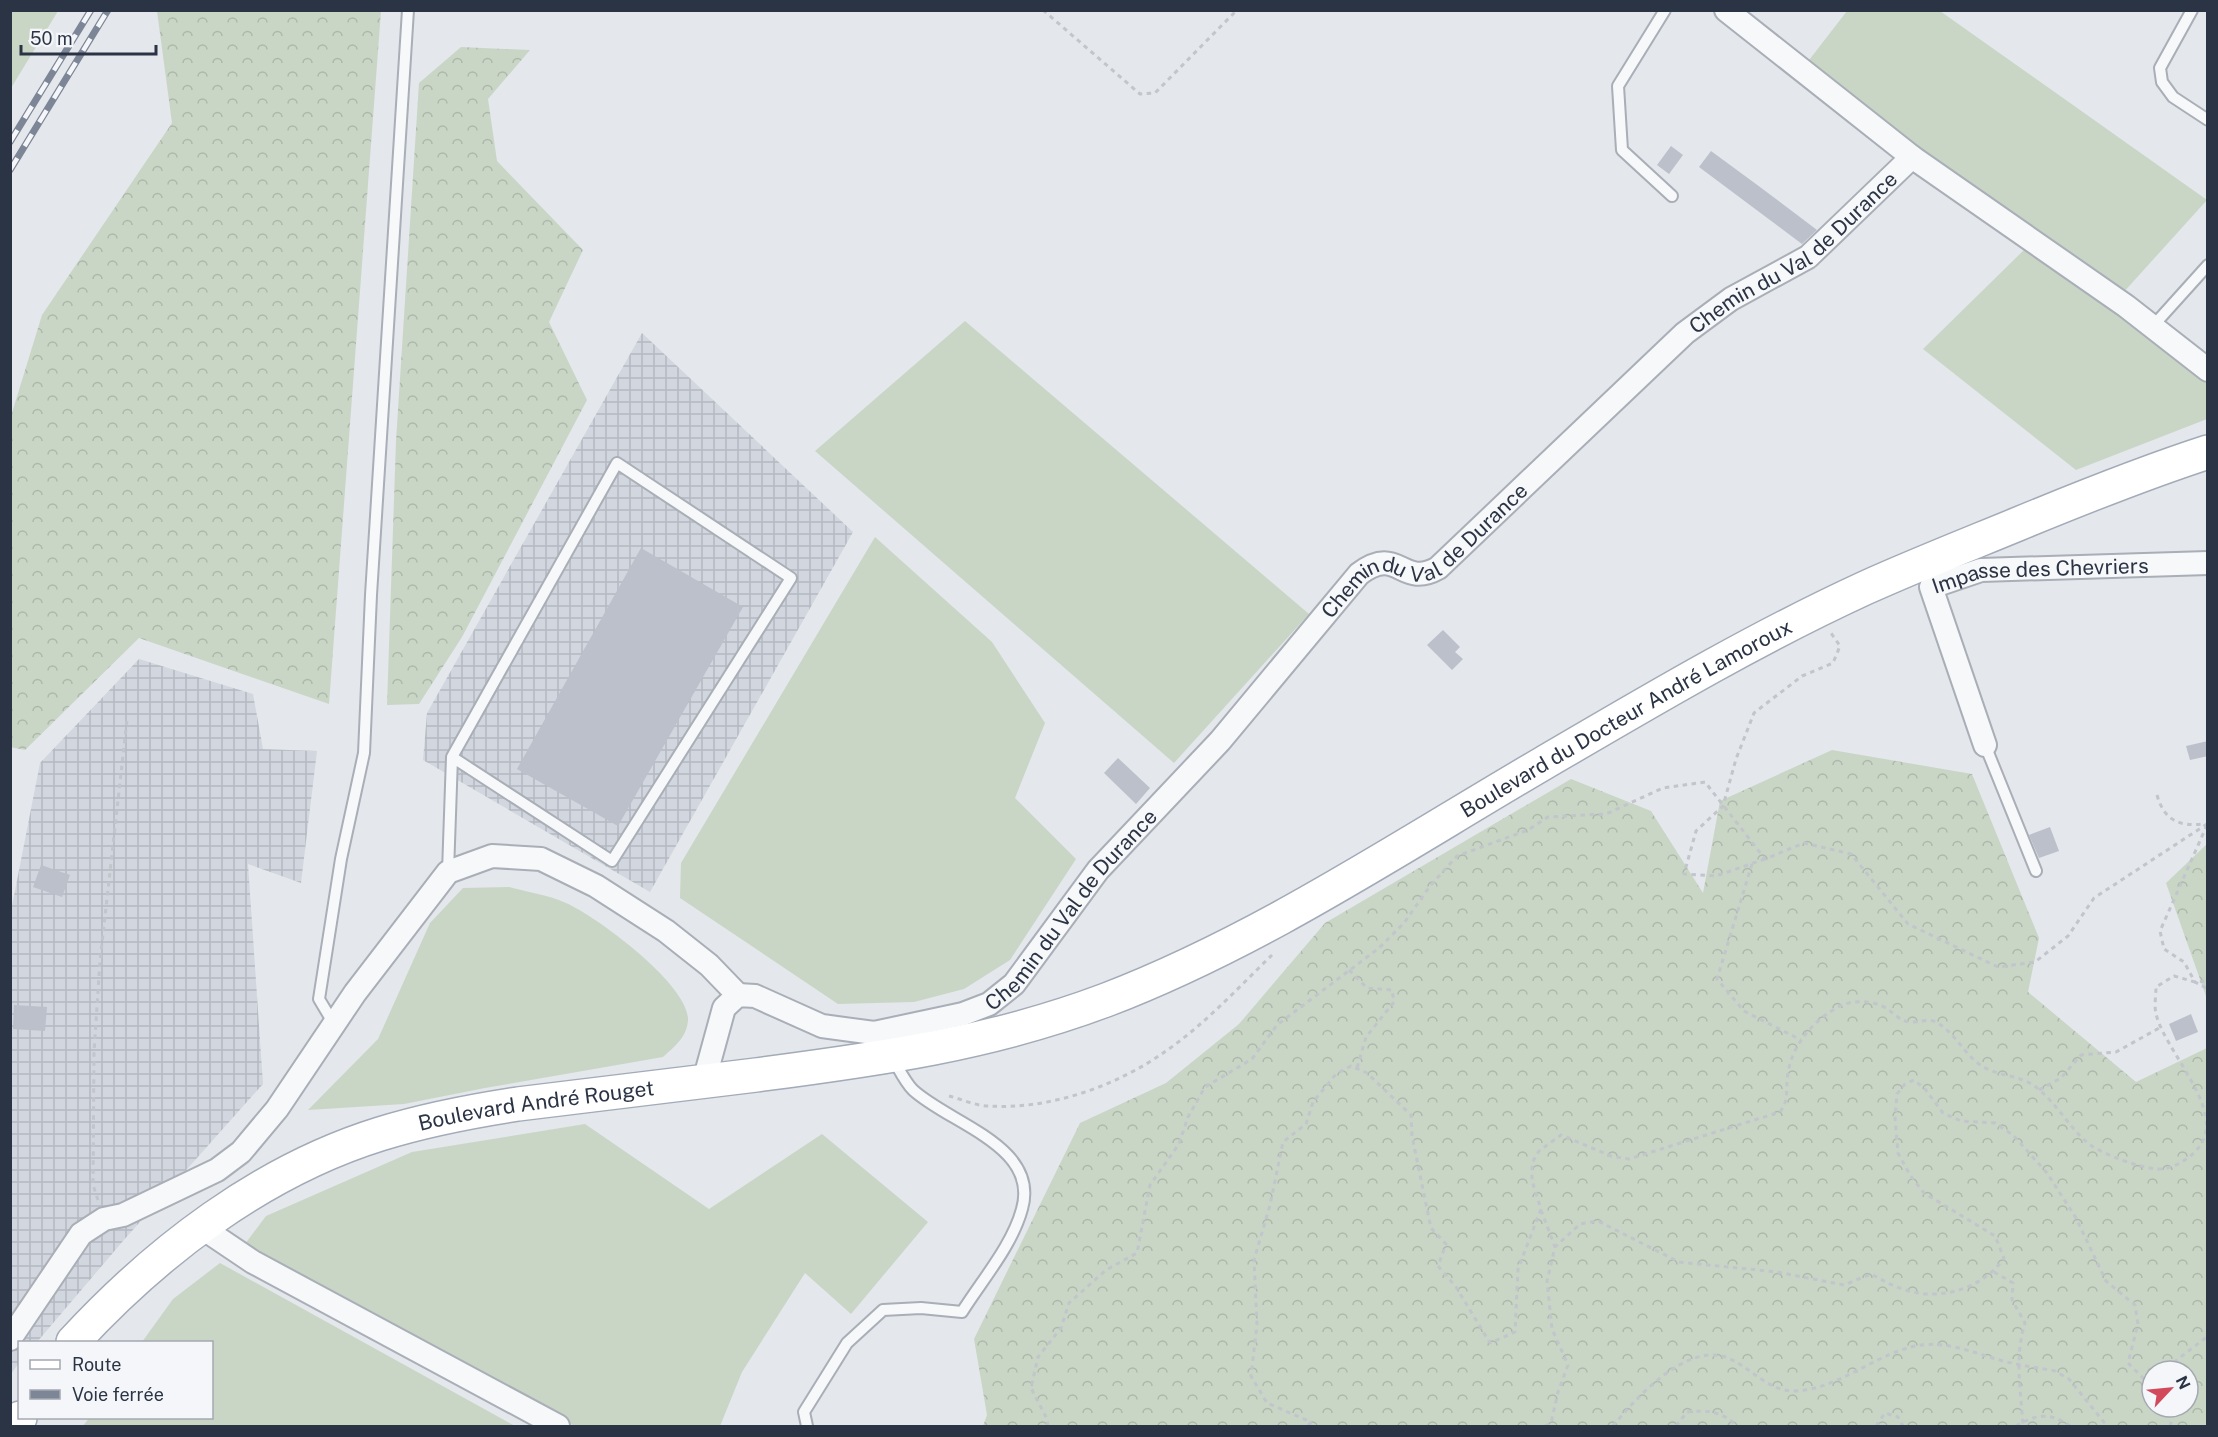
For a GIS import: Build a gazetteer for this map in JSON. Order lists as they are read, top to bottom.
{
  "streets": {
    "main road": ["Boulevard du Docteur André Lamoroux", "Boulevard André Rouget"],
    "street": ["Chemin du Val de Durance", "Impasse des Chevriers"]
  },
  "crossings": [
    ["Boulevard du Docteur André Lamoroux", "Boulevard André Rouget"]
  ],
  "legend": ["Route", "Voie ferrée"],
  "scale_bar": "50 m",
  "north": "top right"
}
